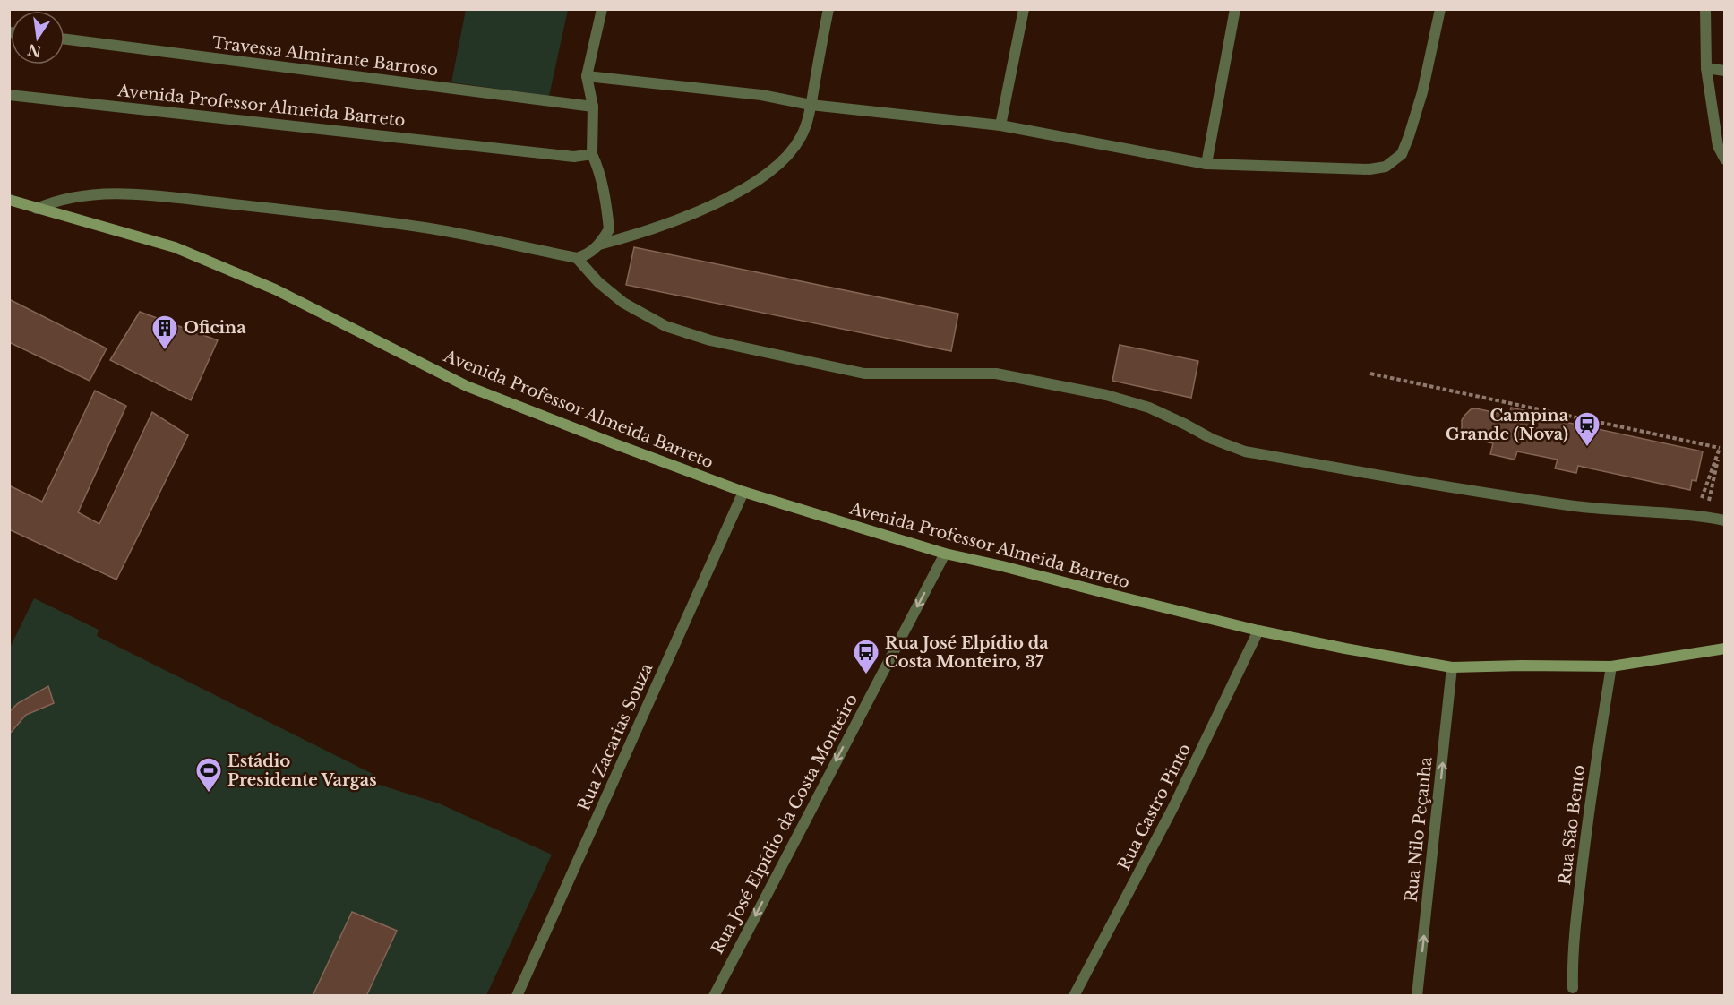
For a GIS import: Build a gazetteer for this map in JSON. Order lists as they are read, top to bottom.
{
  "streets": {
    "main road": ["Avenida Professor Almeida Barreto"],
    "street": [
      "Travessa Almirante Barroso",
      "Rua Zacarias Souza",
      "Rua Castro Pinto",
      "Rua José Elpídio da Costa Monteiro",
      "Rua São Bento",
      "Rua Nilo Peçanha"
    ]
  },
  "crossings": [
    ["Avenida Professor Almeida Barreto", "Rua Zacarias Souza"],
    ["Avenida Professor Almeida Barreto", "Rua Castro Pinto"],
    ["Avenida Professor Almeida Barreto", "Rua José Elpídio da Costa Monteiro"],
    ["Avenida Professor Almeida Barreto", "Rua São Bento"],
    ["Avenida Professor Almeida Barreto", "Rua Nilo Peçanha"]
  ],
  "one_way": ["Rua José Elpídio da Costa Monteiro", "Rua Nilo Peçanha"],
  "places": {
    "building": ["Oficina"],
    "station": ["Campina Grande (Nova)"],
    "bus stop": ["Rua José Elpídio da Costa Monteiro, 37"],
    "sports": ["Estádio Presidente Vargas"]
  },
  "north": "bottom"
}
